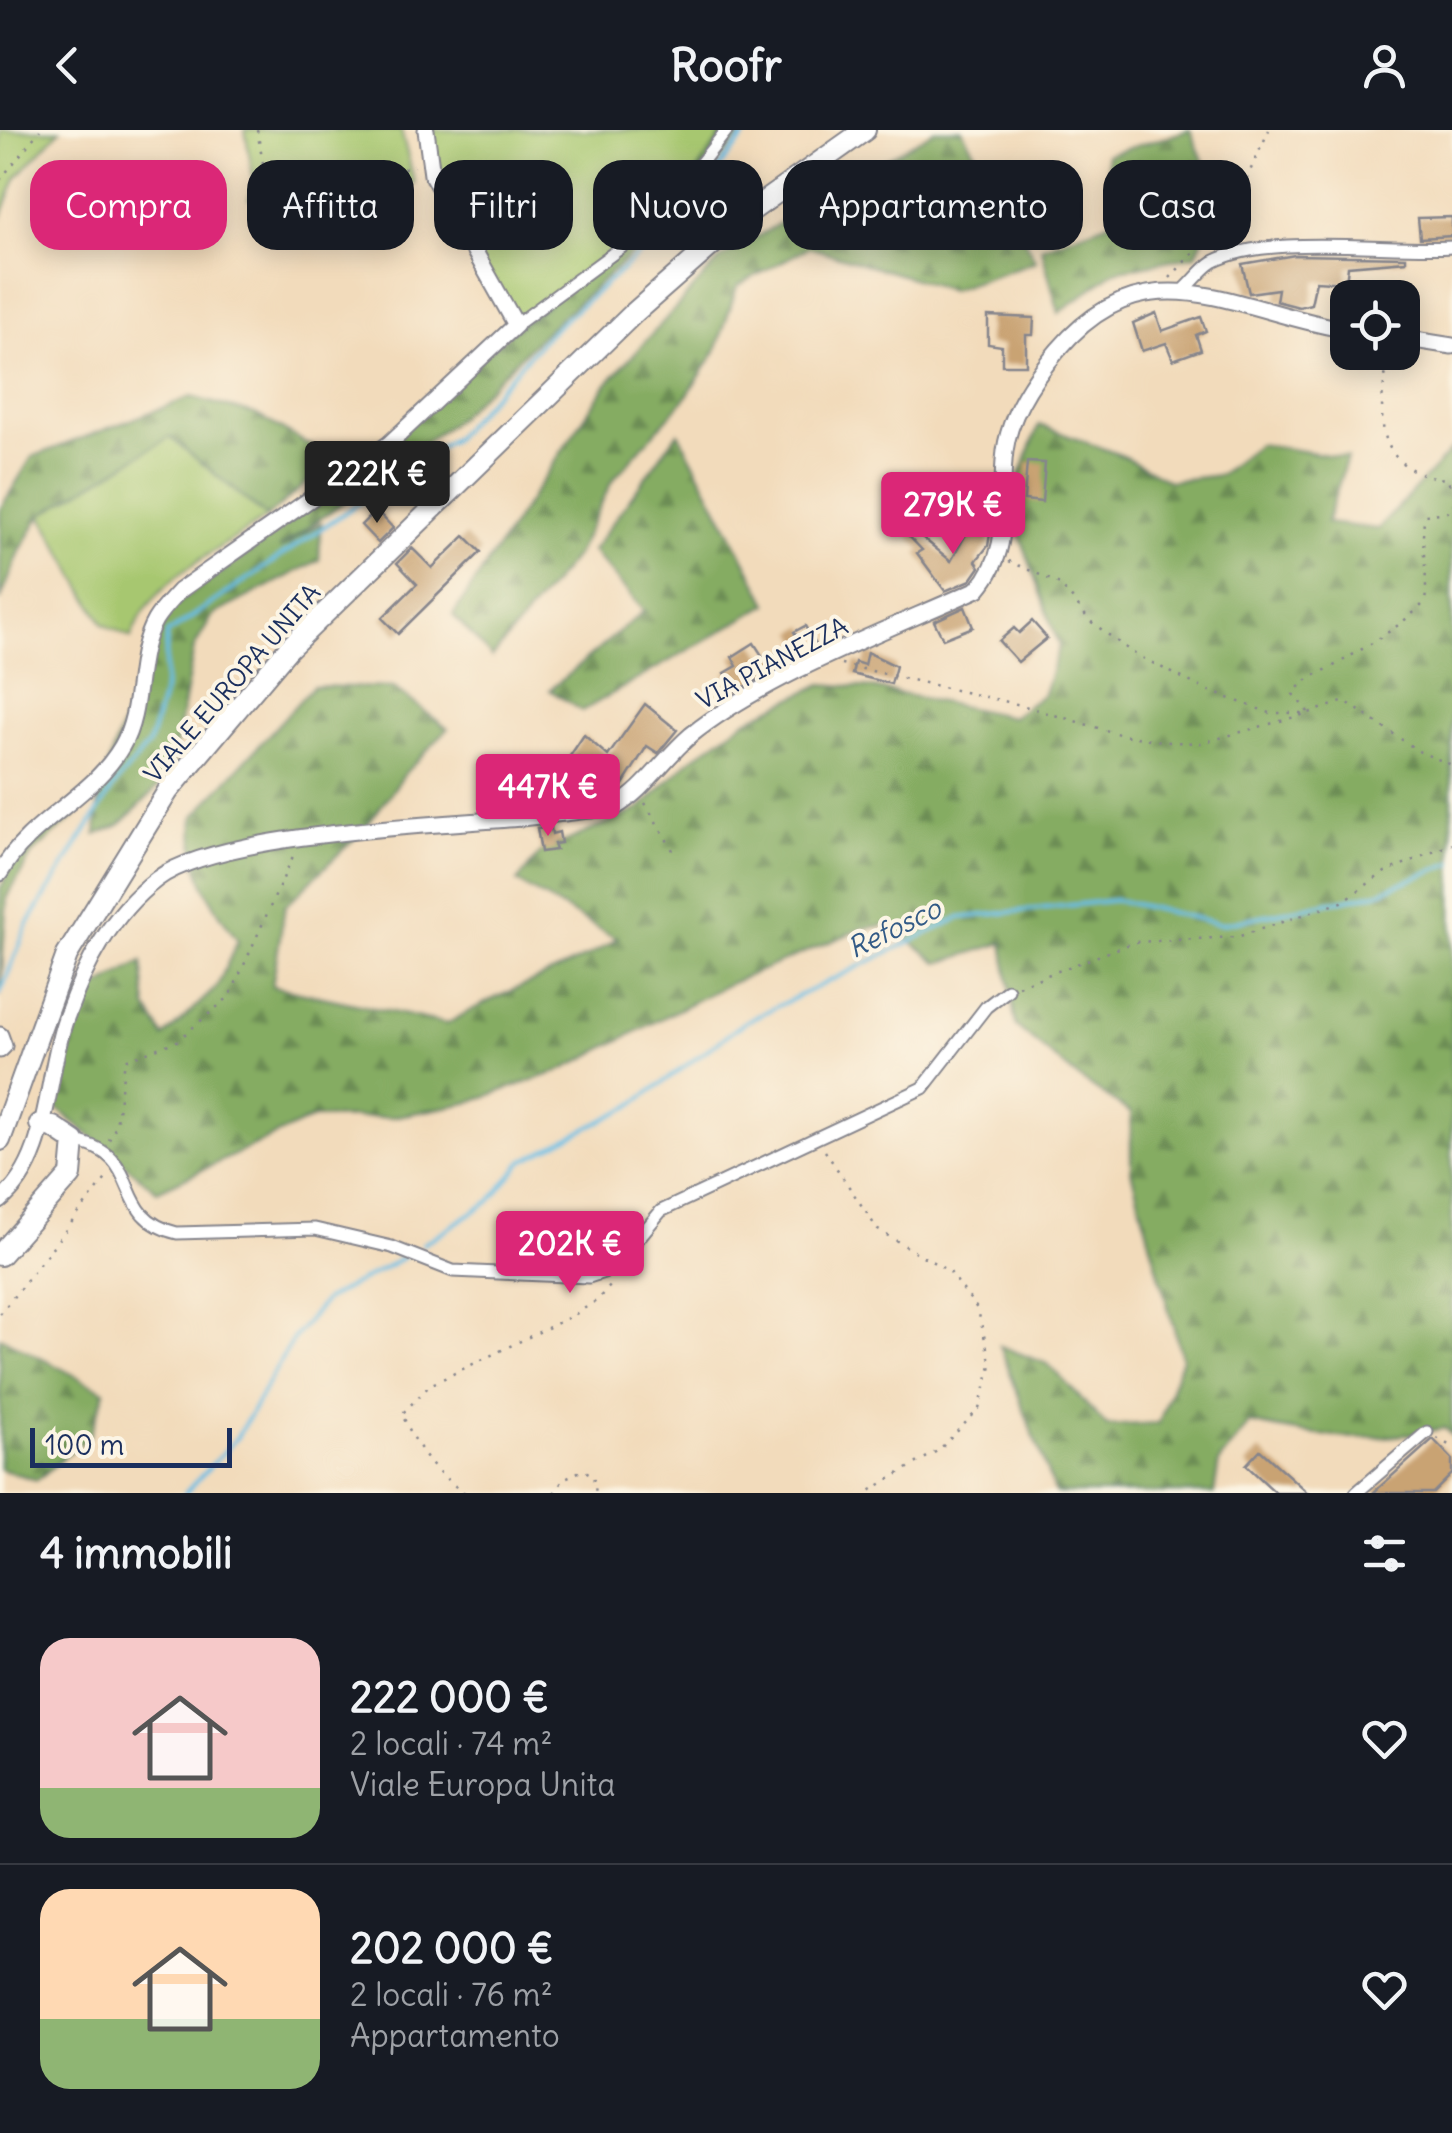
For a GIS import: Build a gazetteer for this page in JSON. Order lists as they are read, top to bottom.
{
  "streets": {
    "highway": ["VIALE EUROPA UNITA"],
    "street": ["VIA PIANEZZA"]
  },
  "water": ["Refosco"],
  "scale_bar": "100 m",
  "page": {
    "header": "Roofr",
    "chip": [
      "Compra",
      "Affitta",
      "Filtri",
      "Nuovo",
      "Appartamento",
      "Casa"
    ],
    "price": [
      "222K €",
      "279K €",
      "447K €",
      "202K €"
    ],
    "scale": "100 m",
    "heading": "4 immobili",
    "list": [
      {
        "name": "222 000 €",
        "note": "2 locali · 74 m² · Viale Europa Unita"
      },
      {
        "name": "202 000 €",
        "note": "2 locali · 76 m² · Appartamento"
      }
    ]
  }
}
